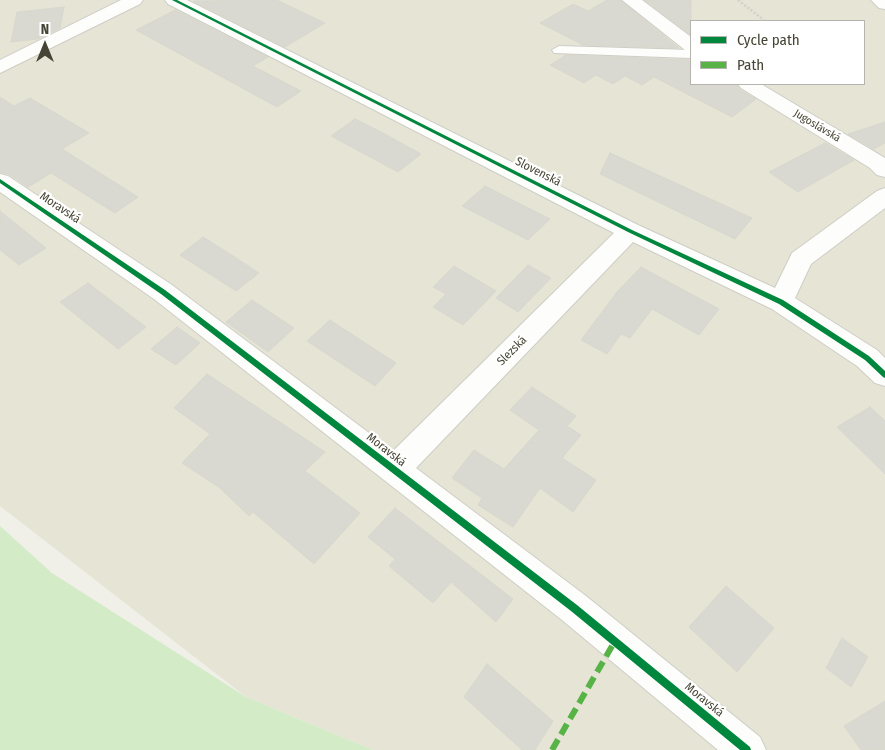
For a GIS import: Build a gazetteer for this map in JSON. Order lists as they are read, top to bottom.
{
  "streets": {
    "street": [
      "Jugoslávská",
      "Slovenská",
      "Moravská",
      "Slezská"
    ]
  },
  "crossings": [
    ["Slovenská", "Slezská"],
    ["Moravská", "Slezská"]
  ],
  "legend": ["Cycle path", "Path"],
  "north": "top"
}
